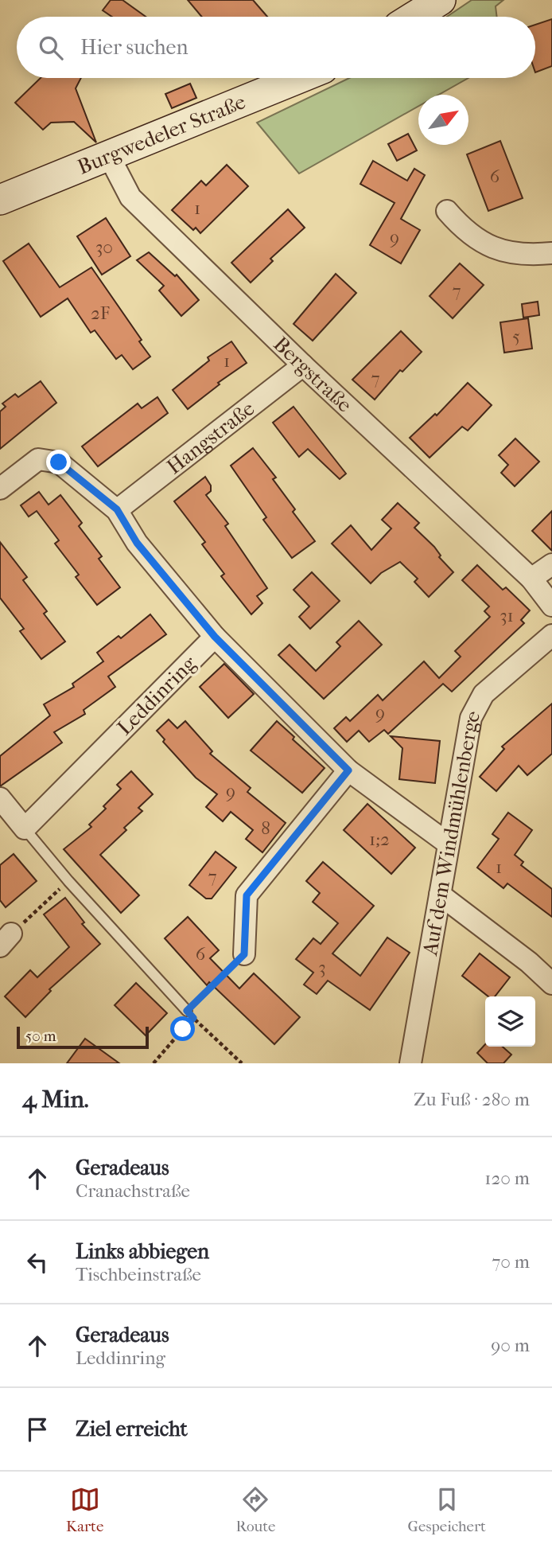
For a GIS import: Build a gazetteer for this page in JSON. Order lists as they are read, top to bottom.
{
  "streets": {
    "main road": ["Burgwedeler Straße"],
    "street": [
      "Bergstraße",
      "Hangstraße",
      "Leddinring",
      "Auf dem Windmühlenberge"
    ]
  },
  "crossings": [
    ["Burgwedeler Straße", "Bergstraße"],
    ["Bergstraße", "Hangstraße"]
  ],
  "house_numbers": [
    "6",
    "1",
    "9",
    "30",
    "7",
    "2F",
    "5",
    "1",
    "7",
    "31",
    "9",
    "9",
    "8",
    "1;2",
    "1",
    "7",
    "6",
    "3"
  ],
  "scale_bar": "50 m",
  "north": "top right",
  "page": {
    "search": "Hier suchen",
    "scale": "50 m",
    "heading": ["4 Min.", "Zu Fuß · 280 m"],
    "list": [
      ["Geradeaus", "Cranachstraße", "120 m"],
      ["Links abbiegen", "Tischbeinstraße", "70 m"],
      ["Geradeaus", "Leddinring", "90 m"],
      "Ziel erreicht"
    ],
    "nav": ["Karte", "Route", "Gespeichert"]
  }
}
